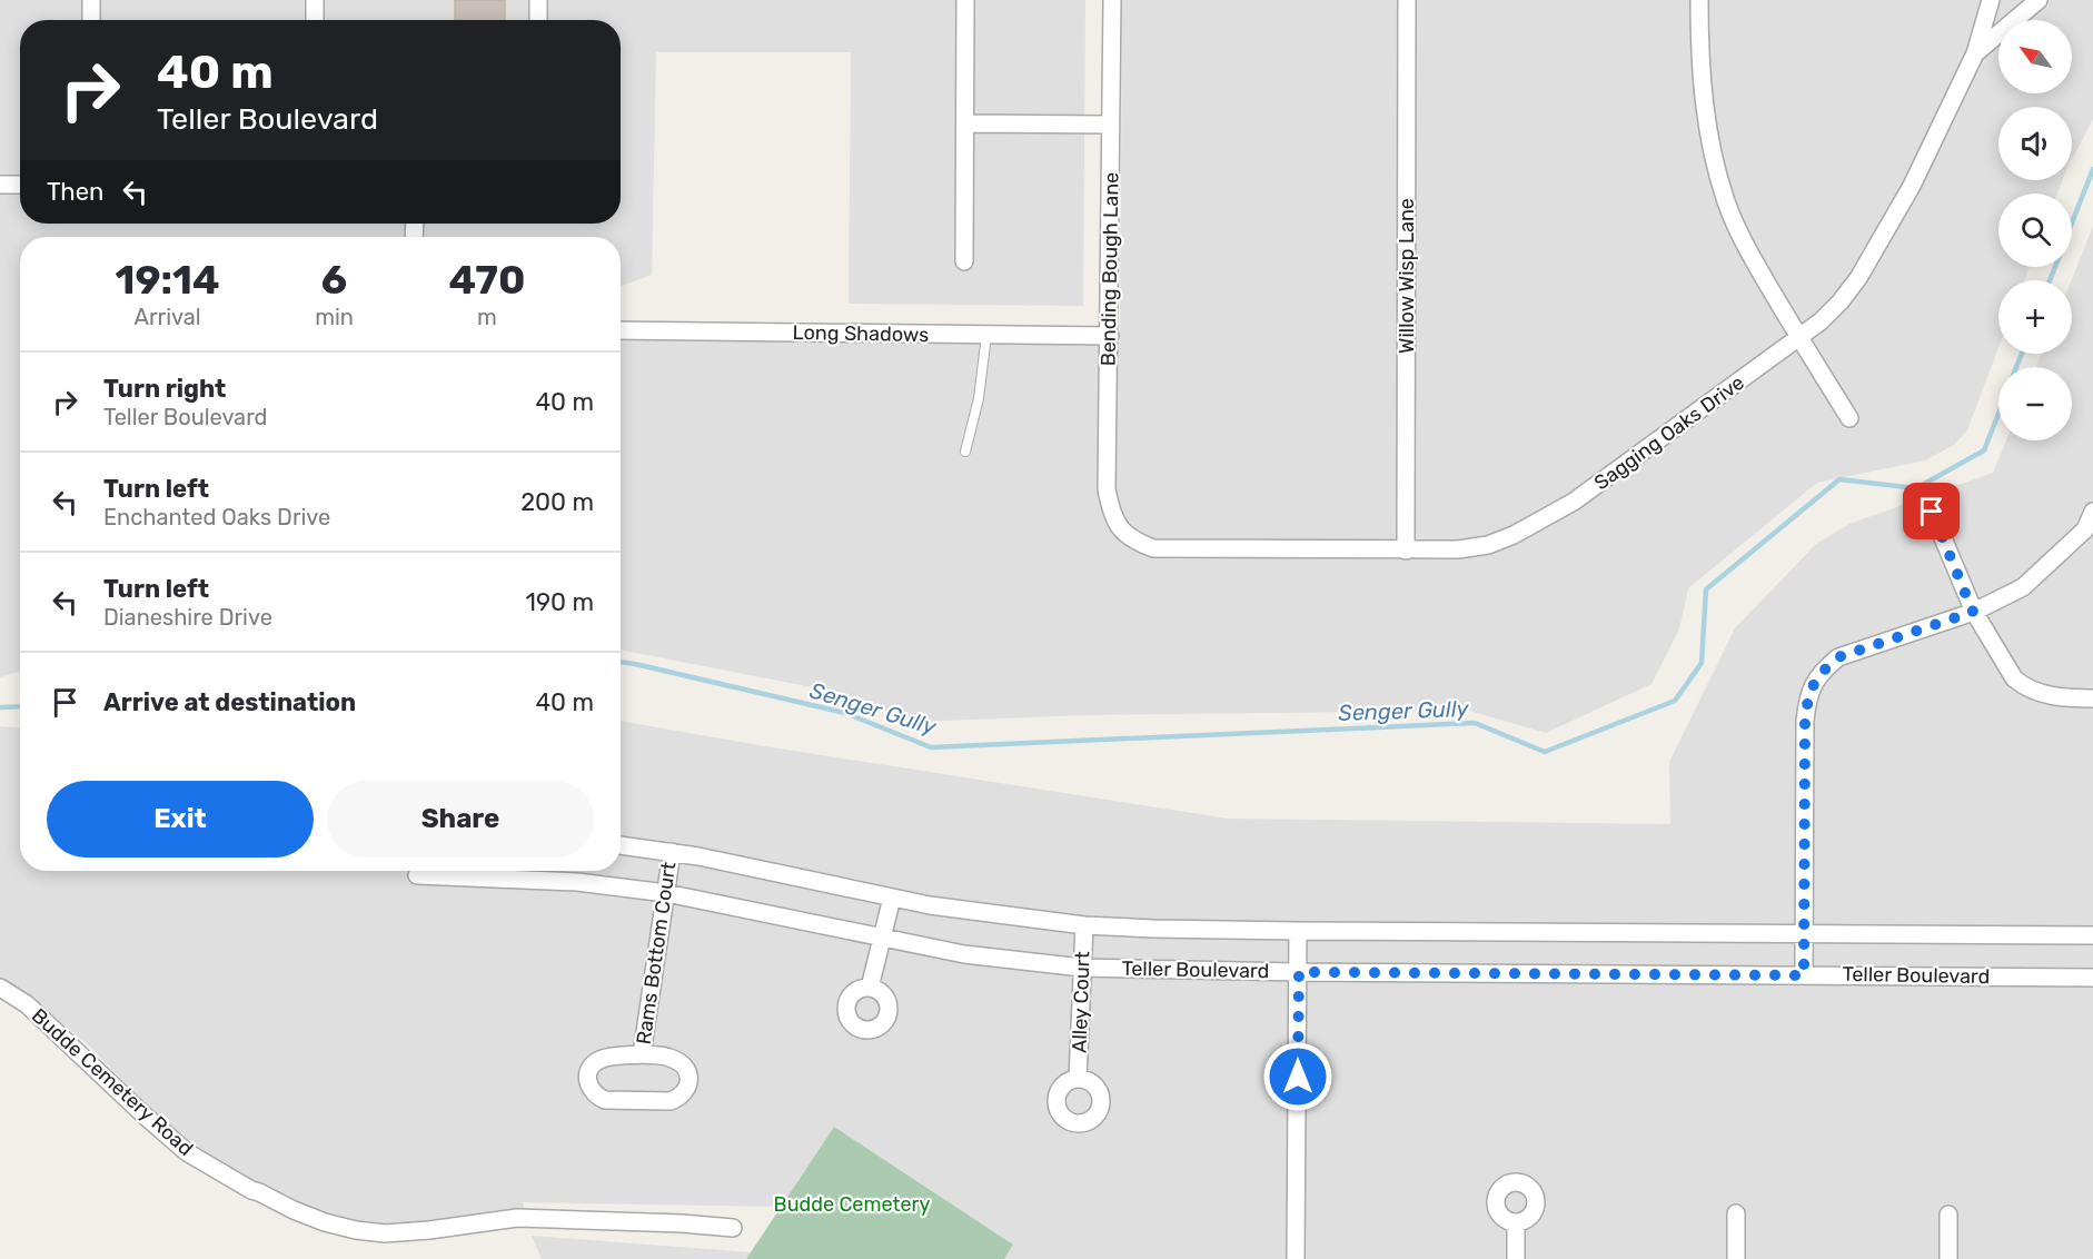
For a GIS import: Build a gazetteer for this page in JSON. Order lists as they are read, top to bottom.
{
  "streets": {
    "street": [
      "Bending Bough Lane",
      "Willow Wisp Lane",
      "Long Shadows",
      "Sagging Oaks Drive",
      "Rams Bottom Court",
      "Teller Boulevard",
      "Alley Court",
      "Budde Cemetery Road"
    ]
  },
  "crossings": [
    ["Bending Bough Lane", "Long Shadows"],
    ["Bending Bough Lane", "Sagging Oaks Drive"],
    ["Willow Wisp Lane", "Sagging Oaks Drive"],
    ["Rams Bottom Court", "Teller Boulevard"],
    ["Teller Boulevard", "Alley Court"]
  ],
  "water": ["Senger Gully"],
  "parks": ["Budde Cemetery"],
  "north": "top left",
  "page": {
    "map_buttons": ["+", "−"],
    "turn": ["40 m", "Teller Boulevard"],
    "then": "Then",
    "eta": [
      "19:14",
      "Arrival",
      "6",
      "min",
      "470",
      "m"
    ],
    "list": [
      {
        "name": "Turn right",
        "note": "Teller Boulevard",
        "value": "40 m"
      },
      {
        "name": "Turn left",
        "note": "Enchanted Oaks Drive",
        "value": "200 m"
      },
      {
        "name": "Turn left",
        "note": "Dianeshire Drive",
        "value": "190 m"
      },
      {
        "name": "Arrive at destination",
        "value": "40 m"
      }
    ],
    "buttons": ["Exit", "Share"]
  }
}
